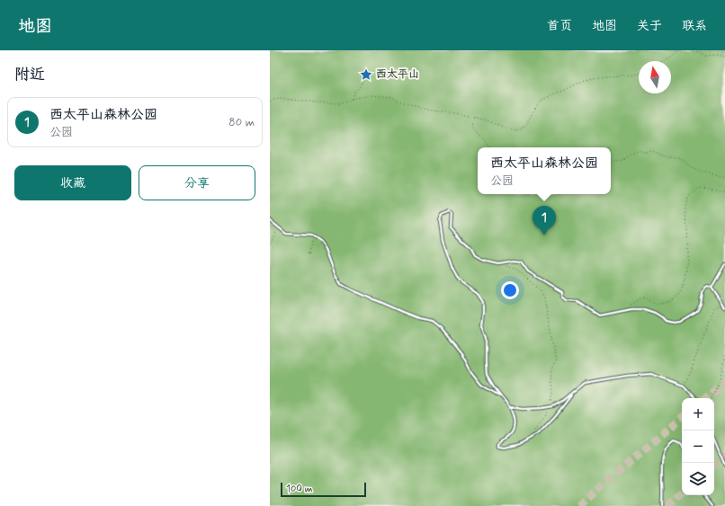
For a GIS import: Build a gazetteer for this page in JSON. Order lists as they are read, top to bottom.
{
  "places": {
    "place": ["西太平山"]
  },
  "scale_bar": "100 m",
  "north": "top",
  "page": {
    "header": "地图",
    "nav": [
      "首页",
      "地图",
      "关于",
      "联系"
    ],
    "heading": "附近",
    "list": [
      {
        "mark": "1",
        "name": "西太平山森林公园",
        "note": "公园",
        "value": "80 m"
      }
    ],
    "popup": ["西太平山森林公园", "公园"],
    "buttons": ["收藏", "分享"],
    "pins": "1",
    "map_buttons": ["+", "−"],
    "scale": "100 m"
  }
}
